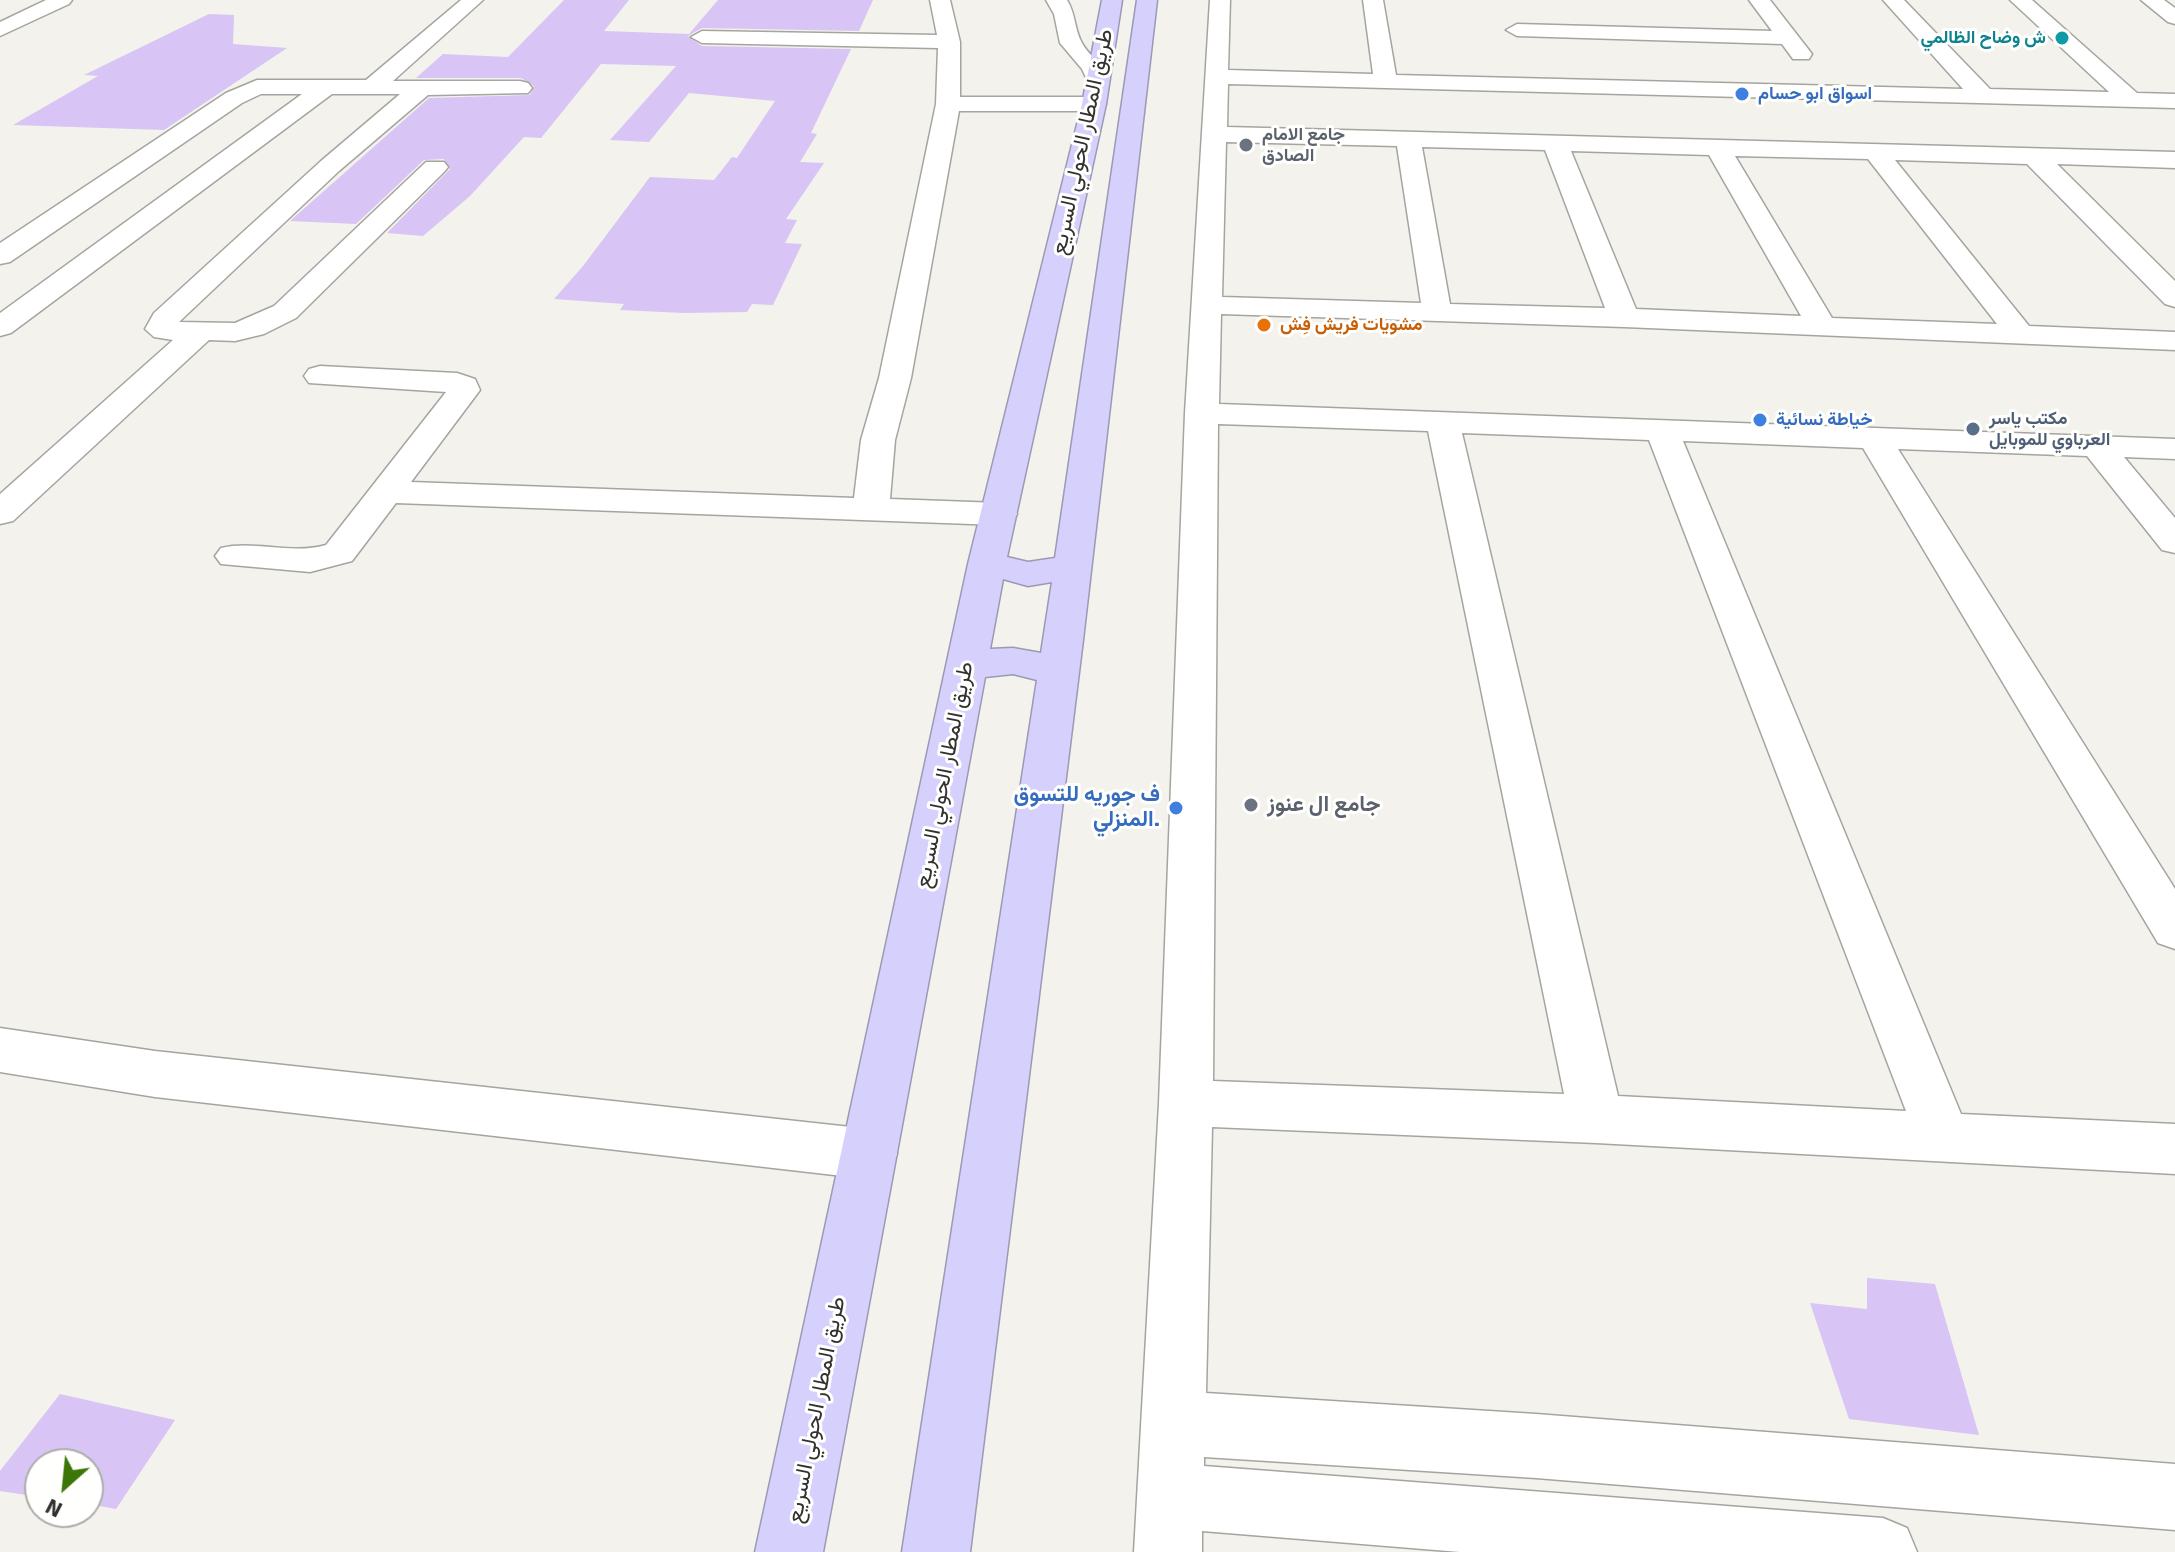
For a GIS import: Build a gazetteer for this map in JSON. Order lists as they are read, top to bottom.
{
  "streets": {
    "highway": ["طريق المطار الحولي السريع"]
  },
  "places": [
    "ش وضاح الظالمي",
    "اسواق ابو حسام",
    "جامع الامام الصادق",
    "مشويات فريش فِش",
    "خياطة نسائية",
    "مكتب ياسر العرباوي للموبايل",
    "جامع ال عنوز",
    "ف جوريه للتسوق المنزلي."
  ],
  "north": "bottom left"
}
